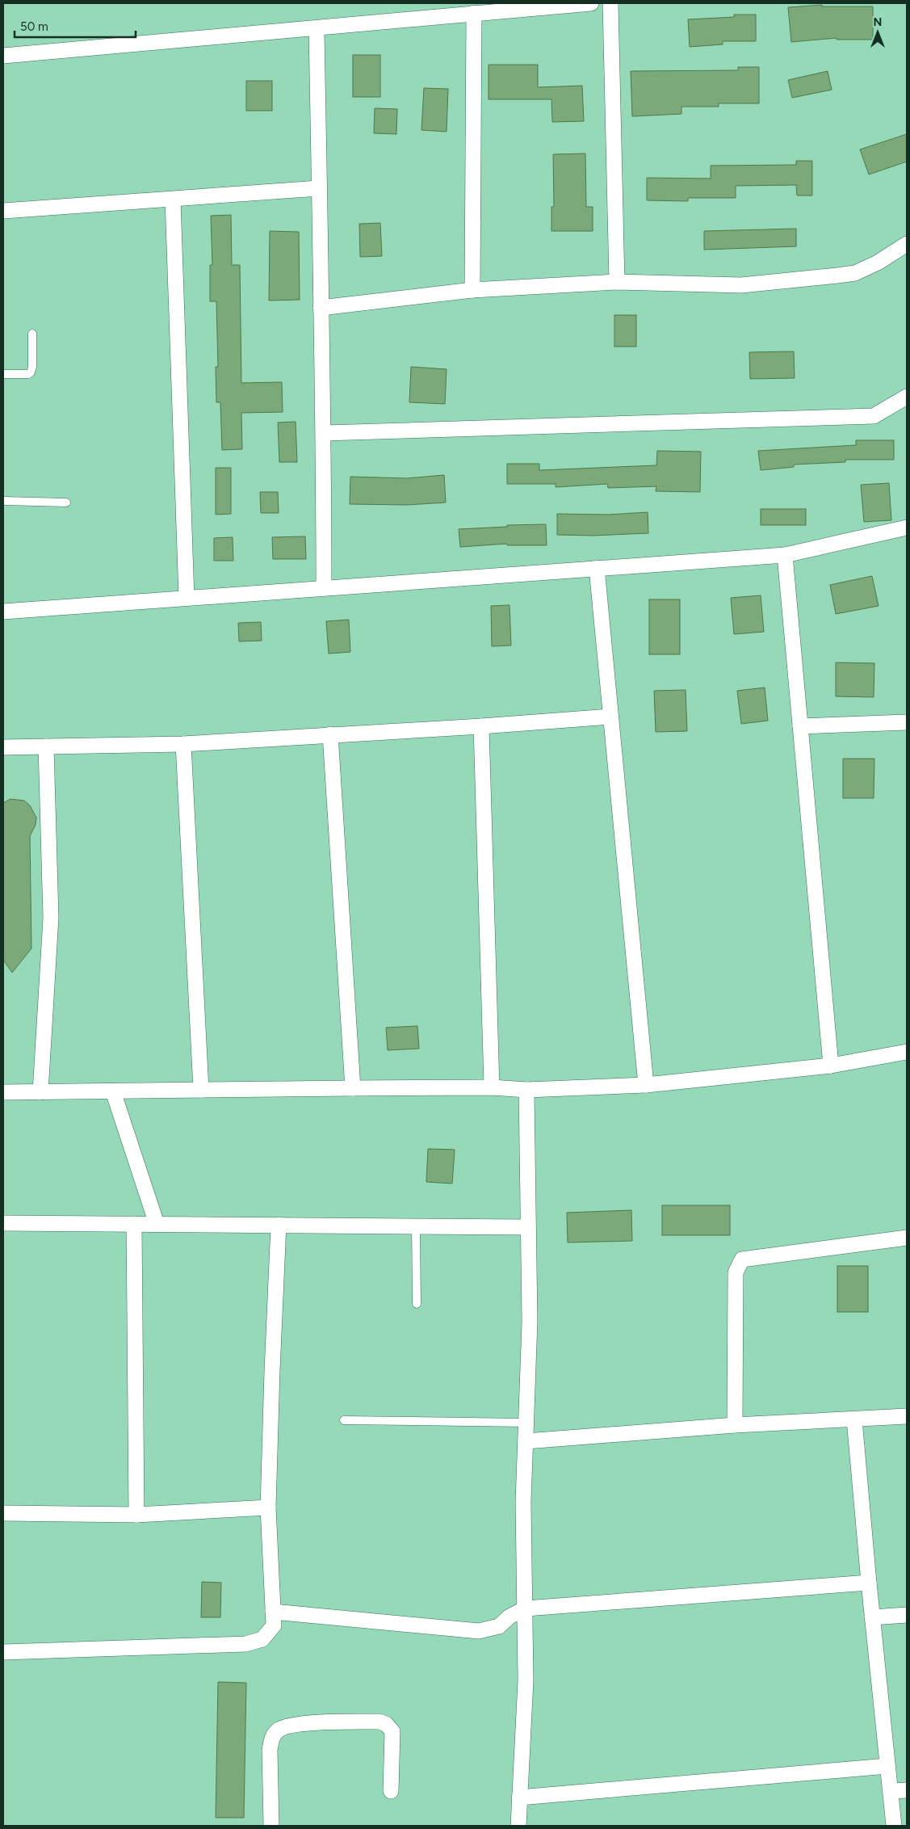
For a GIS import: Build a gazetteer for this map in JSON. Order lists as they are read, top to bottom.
{
  "scale_bar": "50 m",
  "north": "top"
}
